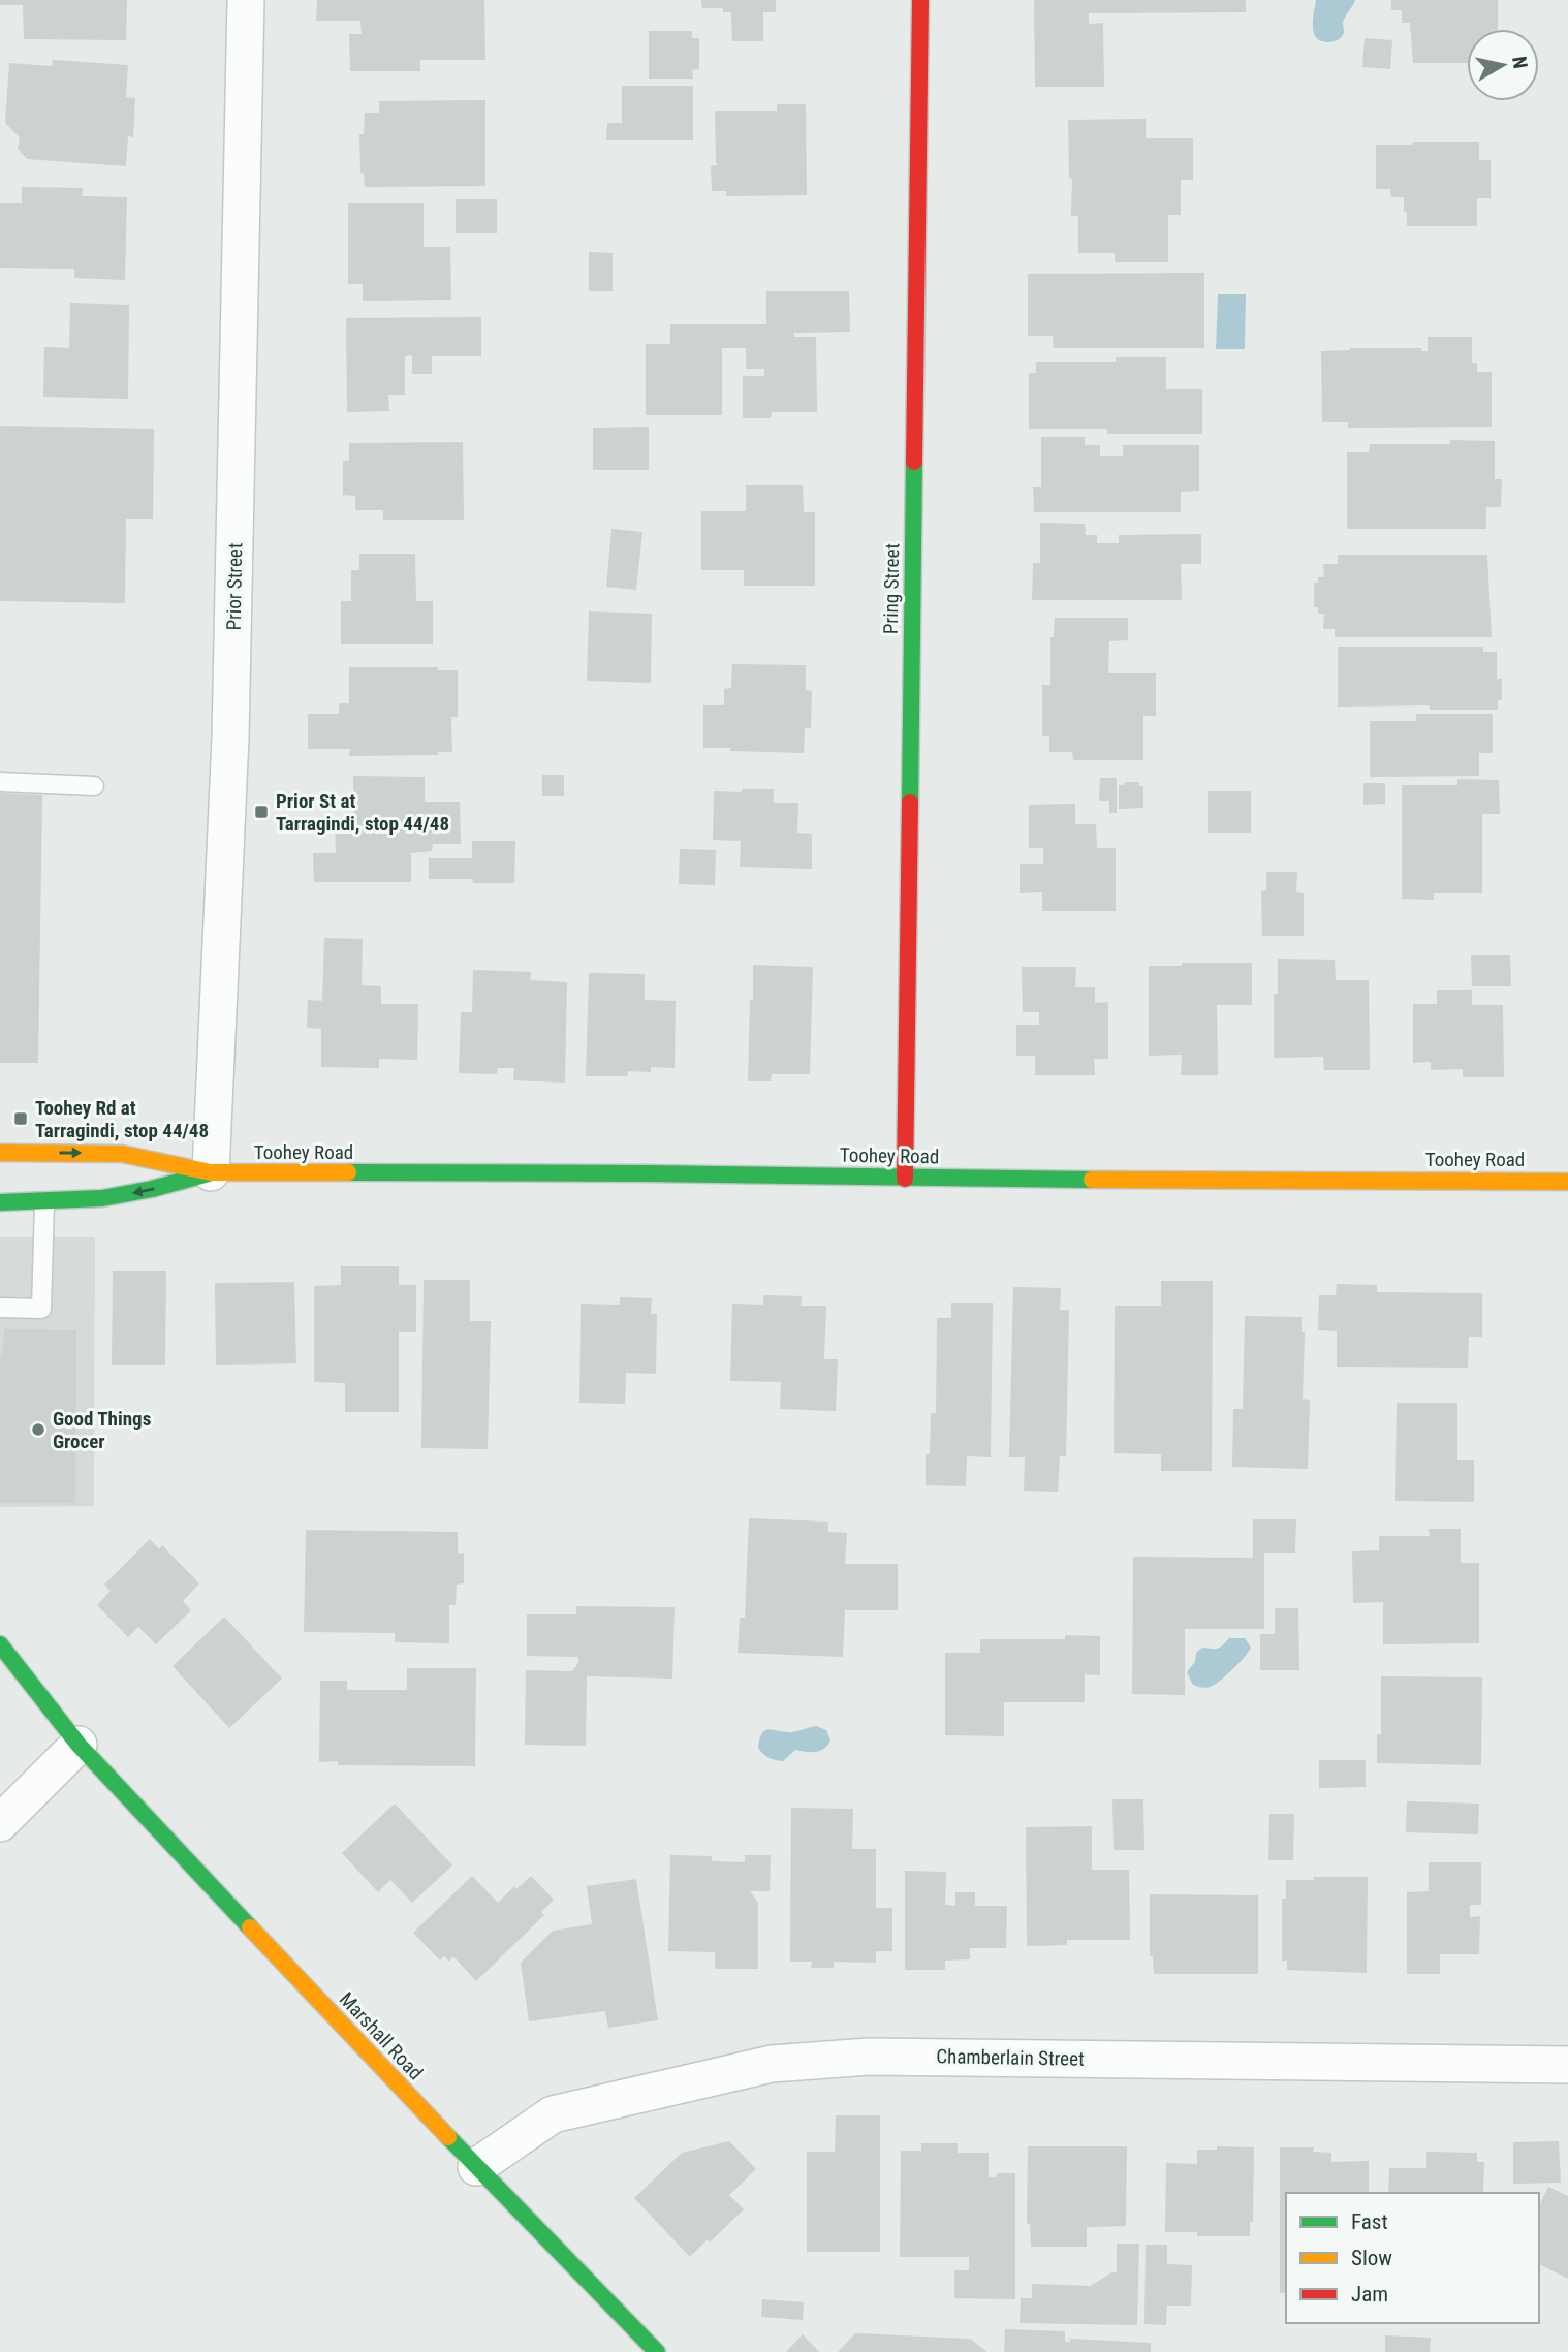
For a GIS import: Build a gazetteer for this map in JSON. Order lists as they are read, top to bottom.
{
  "streets": {
    "main road": ["Pring Street", "Toohey Road", "Marshall Road"],
    "street": ["Prior Street", "Chamberlain Street"]
  },
  "crossings": [
    ["Prior Street", "Toohey Road"],
    ["Pring Street", "Toohey Road"],
    ["Marshall Road", "Chamberlain Street"]
  ],
  "places": {
    "transit": ["Prior St at Tarragindi, stop 44/48", "Toohey Rd at Tarragindi, stop 44/48"],
    "other": ["Good Things Grocer"]
  },
  "legend": ["Fast", "Slow", "Jam"],
  "north": "right"
}
